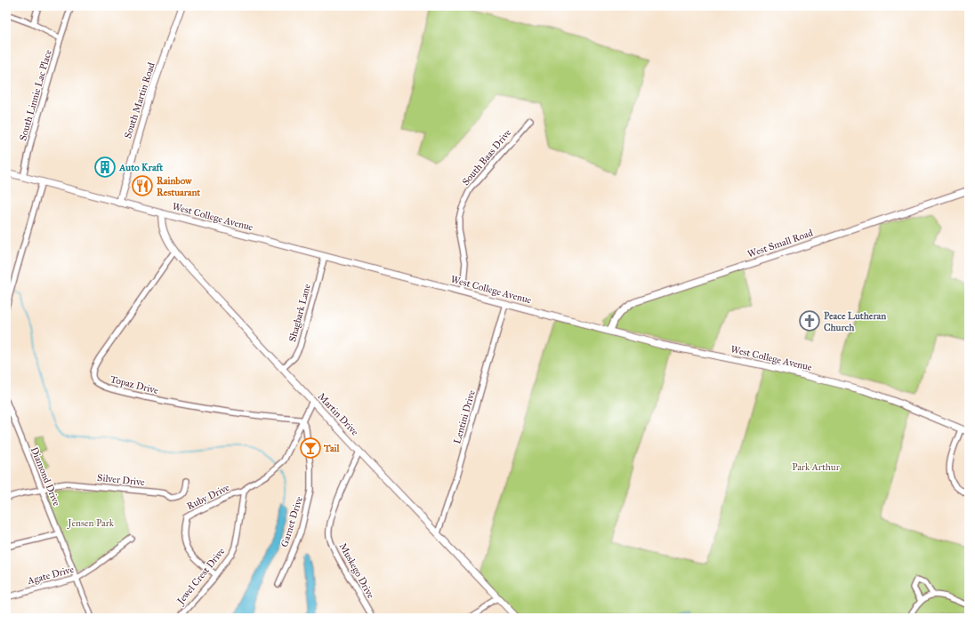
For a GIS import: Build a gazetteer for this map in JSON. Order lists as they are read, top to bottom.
{
  "streets": {
    "street": [
      "South Linnie Lac Place",
      "South Martin Road",
      "South Baas Drive",
      "West College Avenue",
      "West Small Road",
      "Shagbark Lane",
      "Topaz Drive",
      "Martin Drive",
      "Lentini Drive",
      "Diamond Drive",
      "Silver Drive",
      "Ruby Drive",
      "Garnet Drive",
      "Muskego Drive",
      "Agate Drive",
      "Jewel Crest Drive"
    ]
  },
  "crossings": [
    ["South Linnie Lac Place", "West College Avenue"],
    ["South Martin Road", "West College Avenue"],
    ["South Baas Drive", "West College Avenue"],
    ["West College Avenue", "West Small Road"],
    ["West College Avenue", "Shagbark Lane"],
    ["West College Avenue", "Martin Drive"],
    ["West College Avenue", "Lentini Drive"],
    ["Shagbark Lane", "Martin Drive"],
    ["Topaz Drive", "Martin Drive"],
    ["Topaz Drive", "Garnet Drive"],
    ["Martin Drive", "Lentini Drive"],
    ["Martin Drive", "Muskego Drive"],
    ["Diamond Drive", "Silver Drive"],
    ["Diamond Drive", "Agate Drive"],
    ["Ruby Drive", "Jewel Crest Drive"]
  ],
  "parks": ["Park Arthur", "Jensen Park"],
  "places": {
    "building": ["Auto Kraft"],
    "restaurant": ["Rainbow Restuarant"],
    "church": ["Peace Lutheran Church"],
    "bar": ["Tail"]
  }
}
